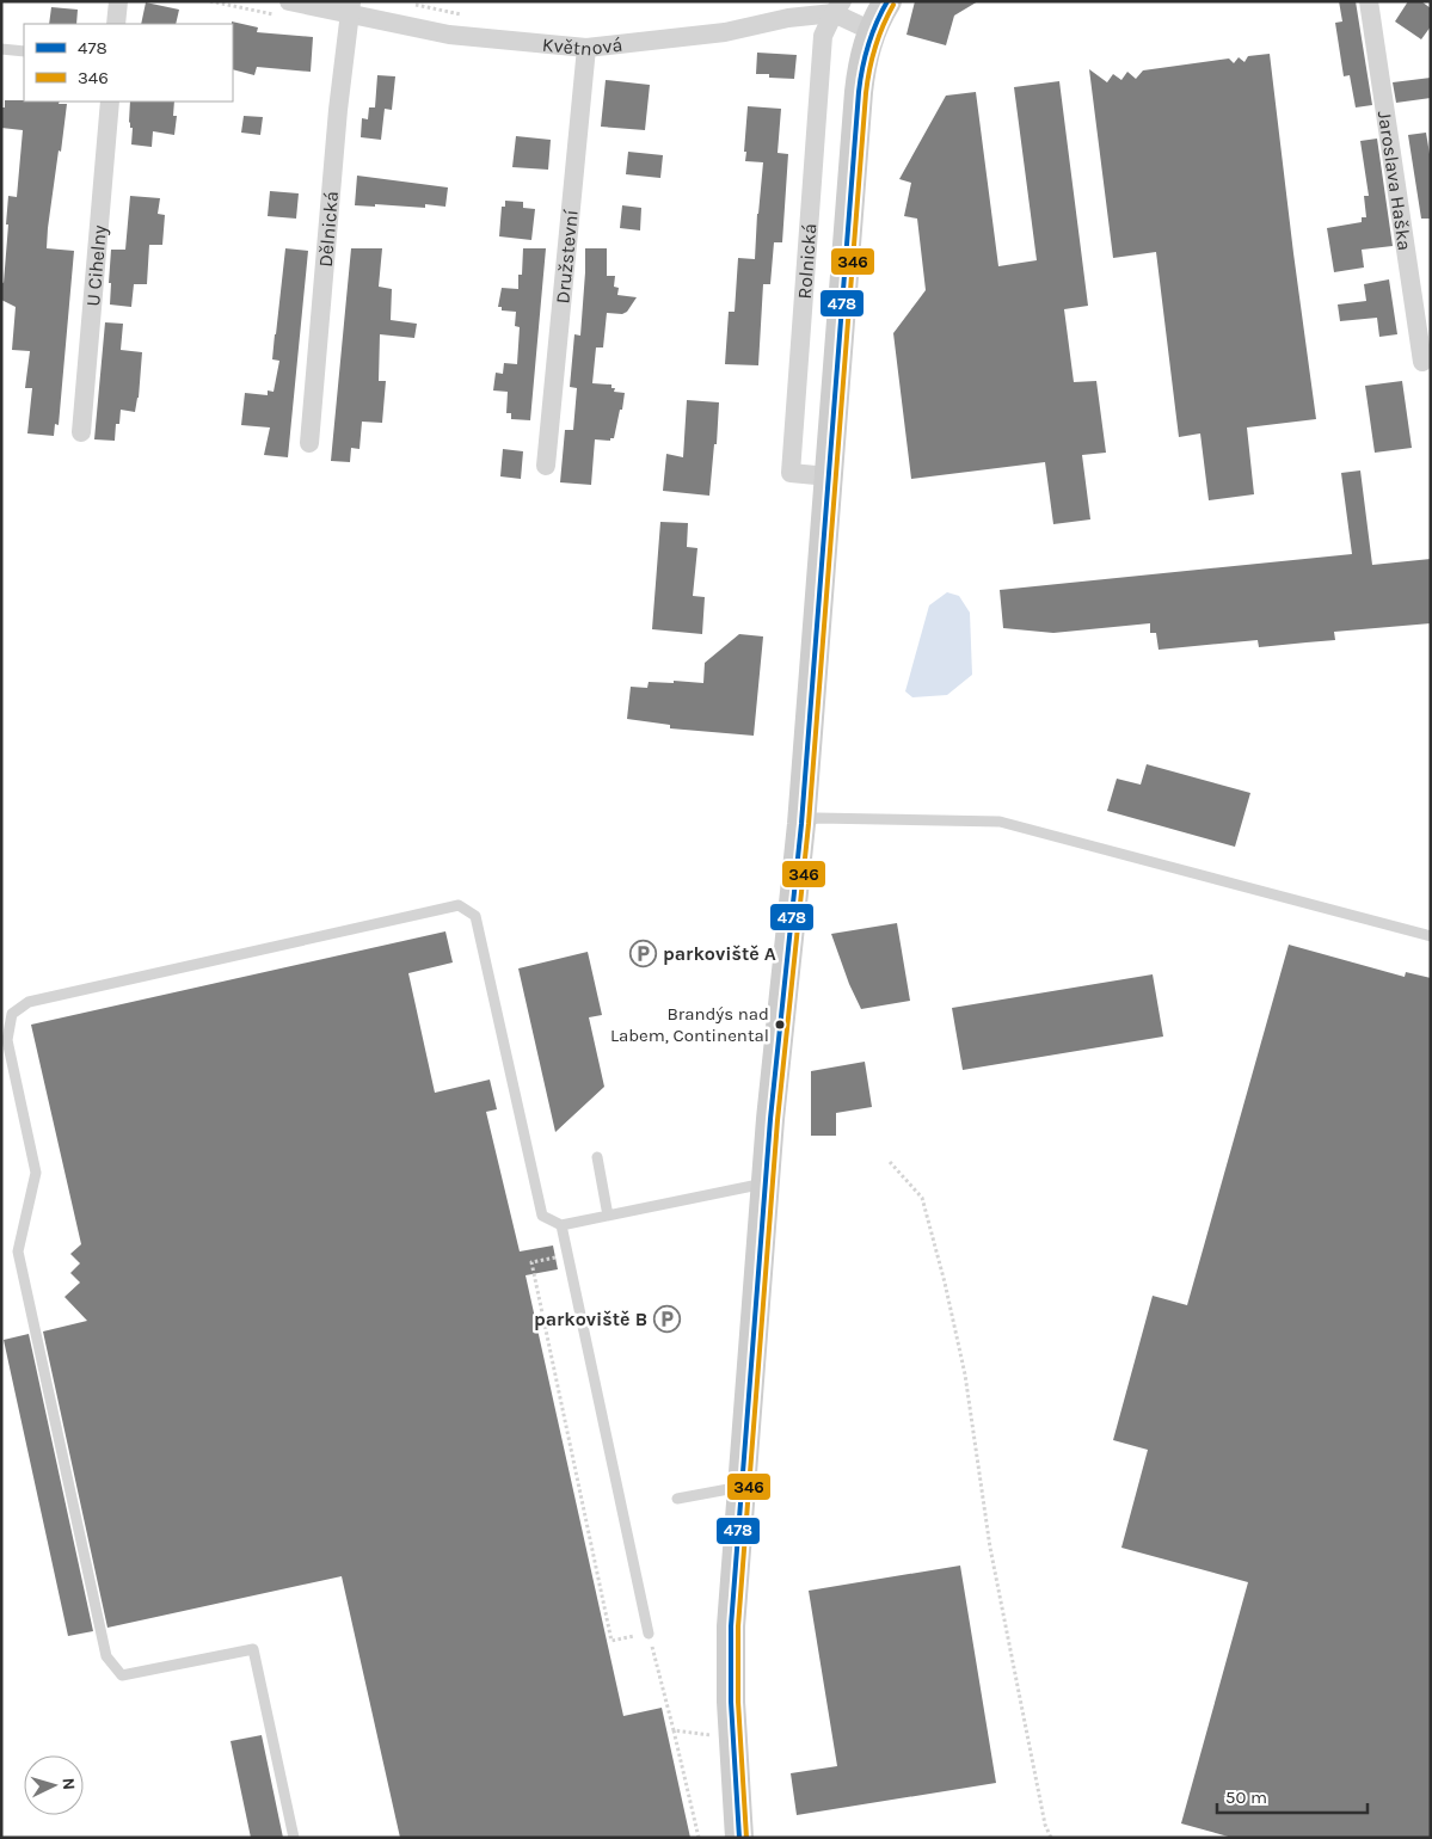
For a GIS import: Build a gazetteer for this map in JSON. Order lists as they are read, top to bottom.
{
  "streets": {
    "street": [
      "Květnová",
      "Jaroslava Haška",
      "Dělnická",
      "Družstevní",
      "Rolnická",
      "U Cihelny"
    ]
  },
  "crossings": [
    ["Květnová", "Dělnická"],
    ["Květnová", "Družstevní"],
    ["Květnová", "Rolnická"]
  ],
  "places": {
    "parking": ["parkoviště A", "parkoviště B"],
    "other": ["Brandýs nad Labem, Continental"]
  },
  "lines": ["transit line 478", "transit line 346"],
  "legend": ["478", "346"],
  "scale_bar": "50 m",
  "north": "right"
}
